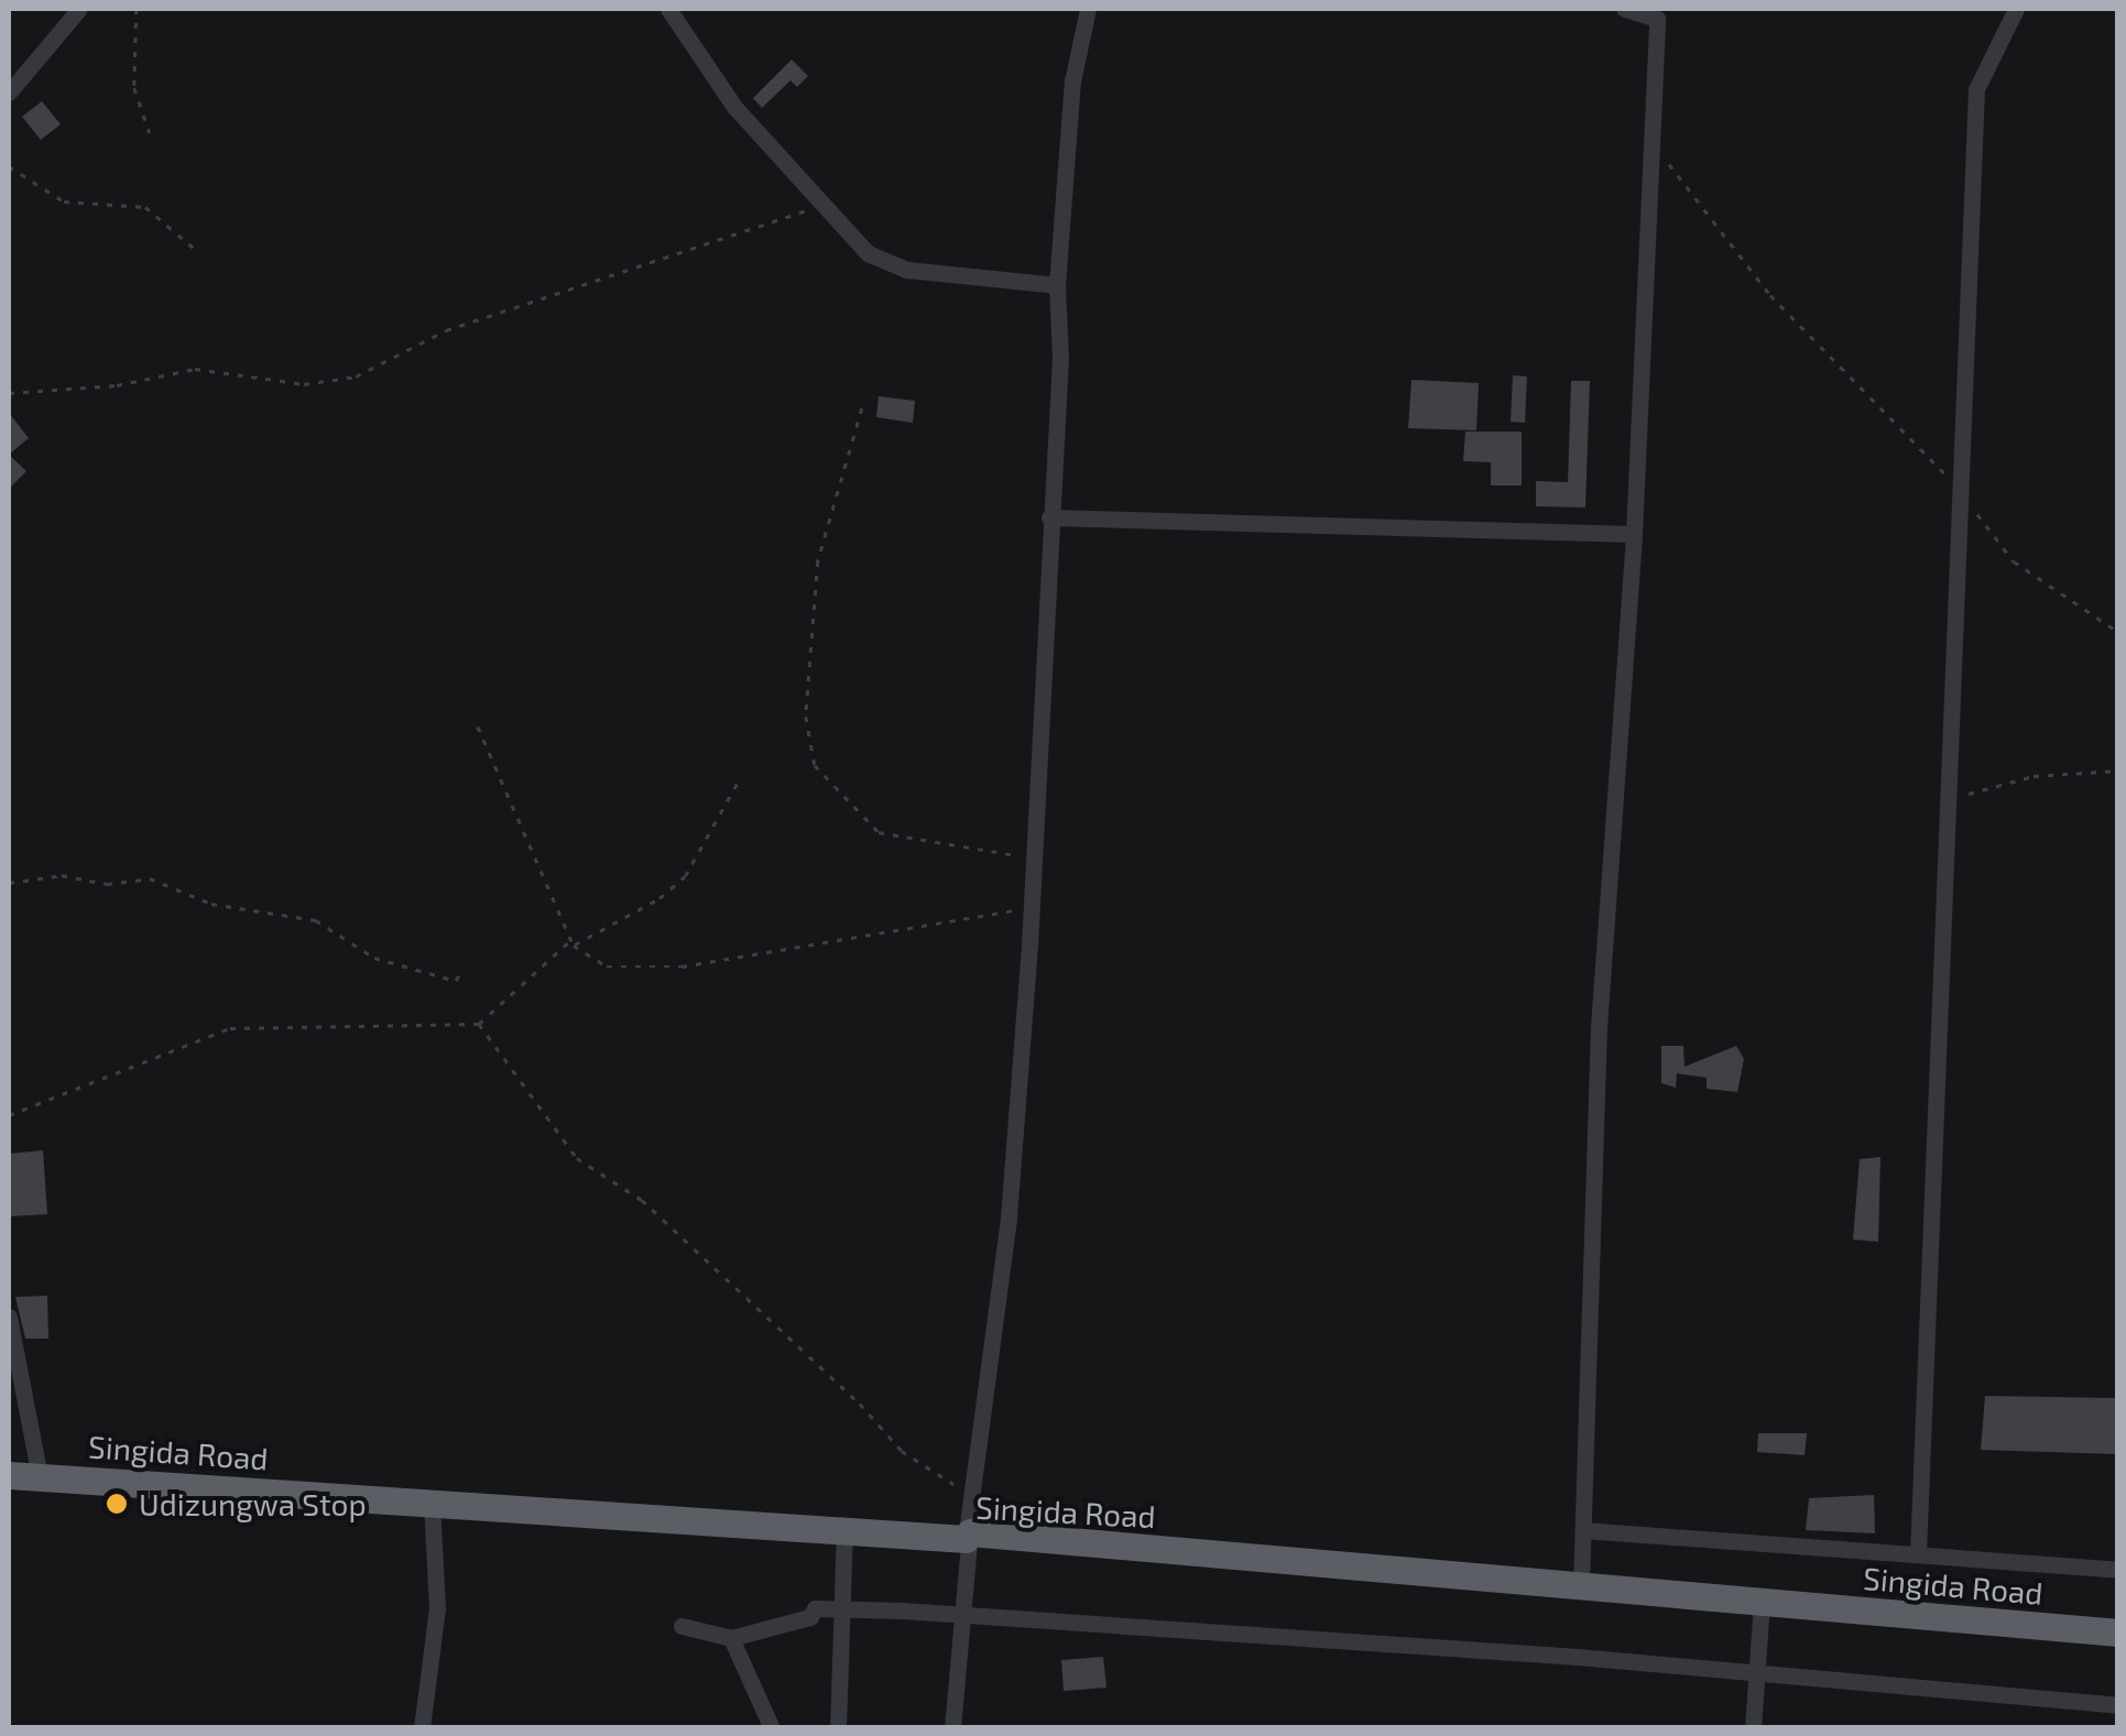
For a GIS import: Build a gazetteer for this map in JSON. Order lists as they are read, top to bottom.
{
  "streets": {
    "highway": ["Singida Road"]
  },
  "places": ["Udizungwa Stop"]
}
